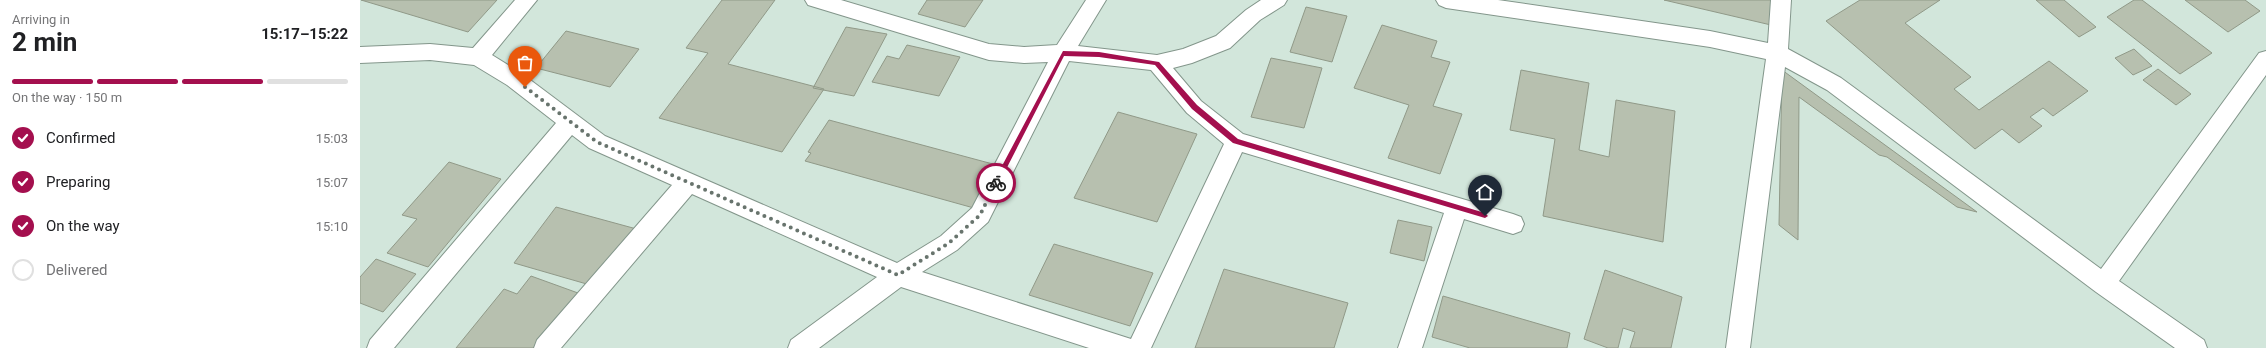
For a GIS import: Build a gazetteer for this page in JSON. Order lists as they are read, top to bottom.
{
  "page": {
    "heading": ["2 min", "Arriving in", "15:17–15:22"],
    "bar": "On the way · 150 m",
    "list": [
      ["Confirmed", "15:03"],
      ["Preparing", "15:07"],
      ["On the way", "15:10"],
      "Delivered"
    ]
  }
}
